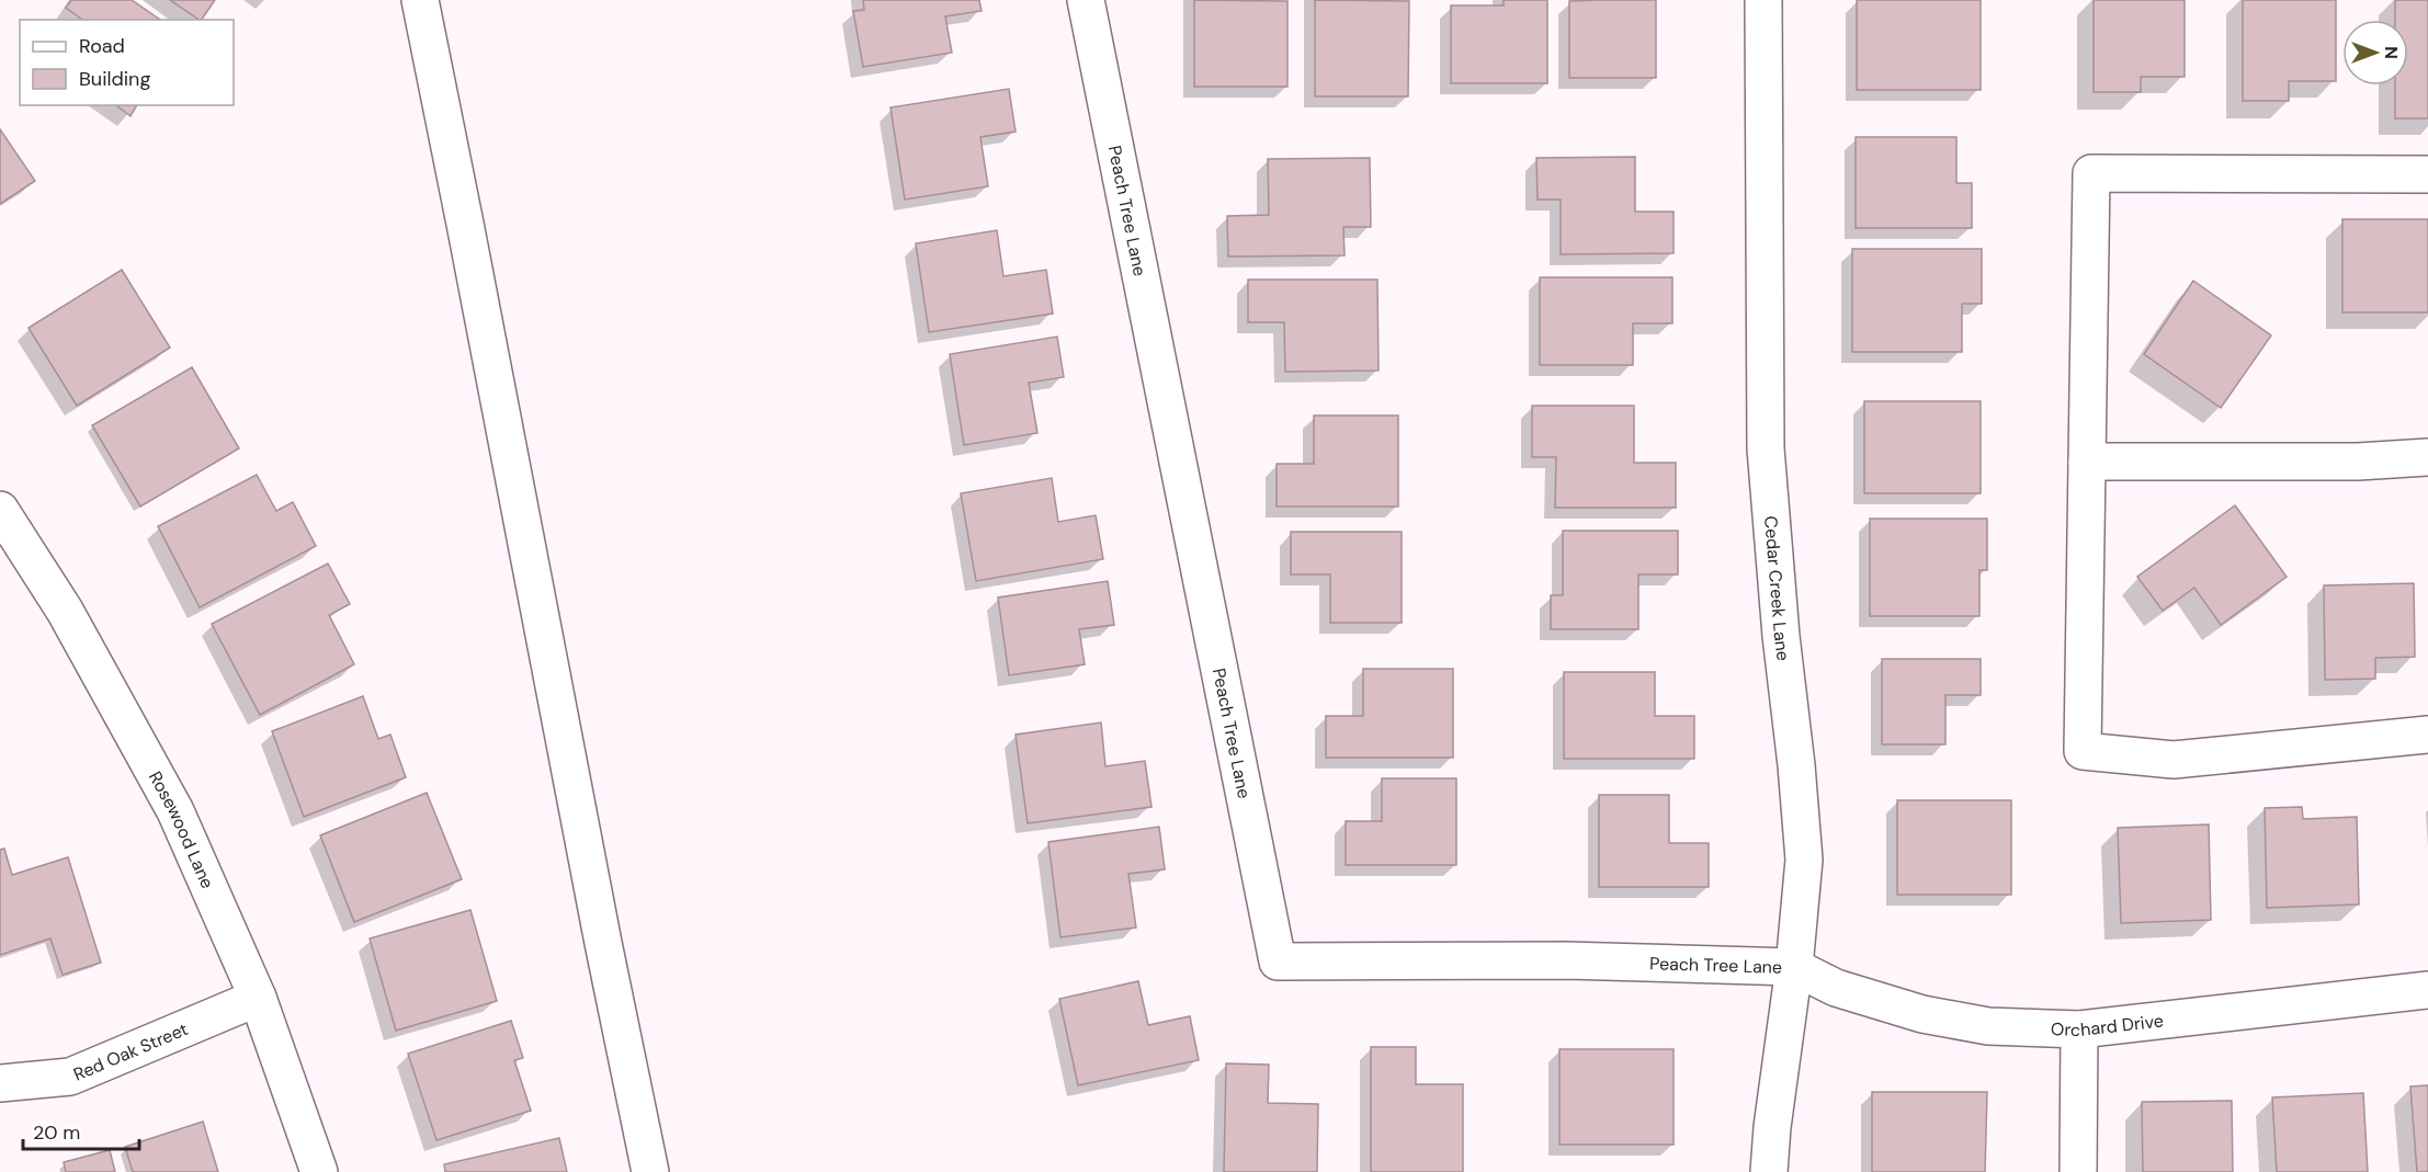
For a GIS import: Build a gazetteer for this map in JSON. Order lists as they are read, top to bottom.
{
  "streets": {
    "street": [
      "Peach Tree Lane",
      "Cedar Creek Lane",
      "Rosewood Lane",
      "Orchard Drive",
      "Red Oak Street"
    ]
  },
  "crossings": [
    ["Peach Tree Lane", "Cedar Creek Lane"],
    ["Peach Tree Lane", "Orchard Drive"],
    ["Cedar Creek Lane", "Orchard Drive"],
    ["Rosewood Lane", "Red Oak Street"]
  ],
  "legend": ["Road", "Building"],
  "scale_bar": "20 m",
  "north": "right"
}
